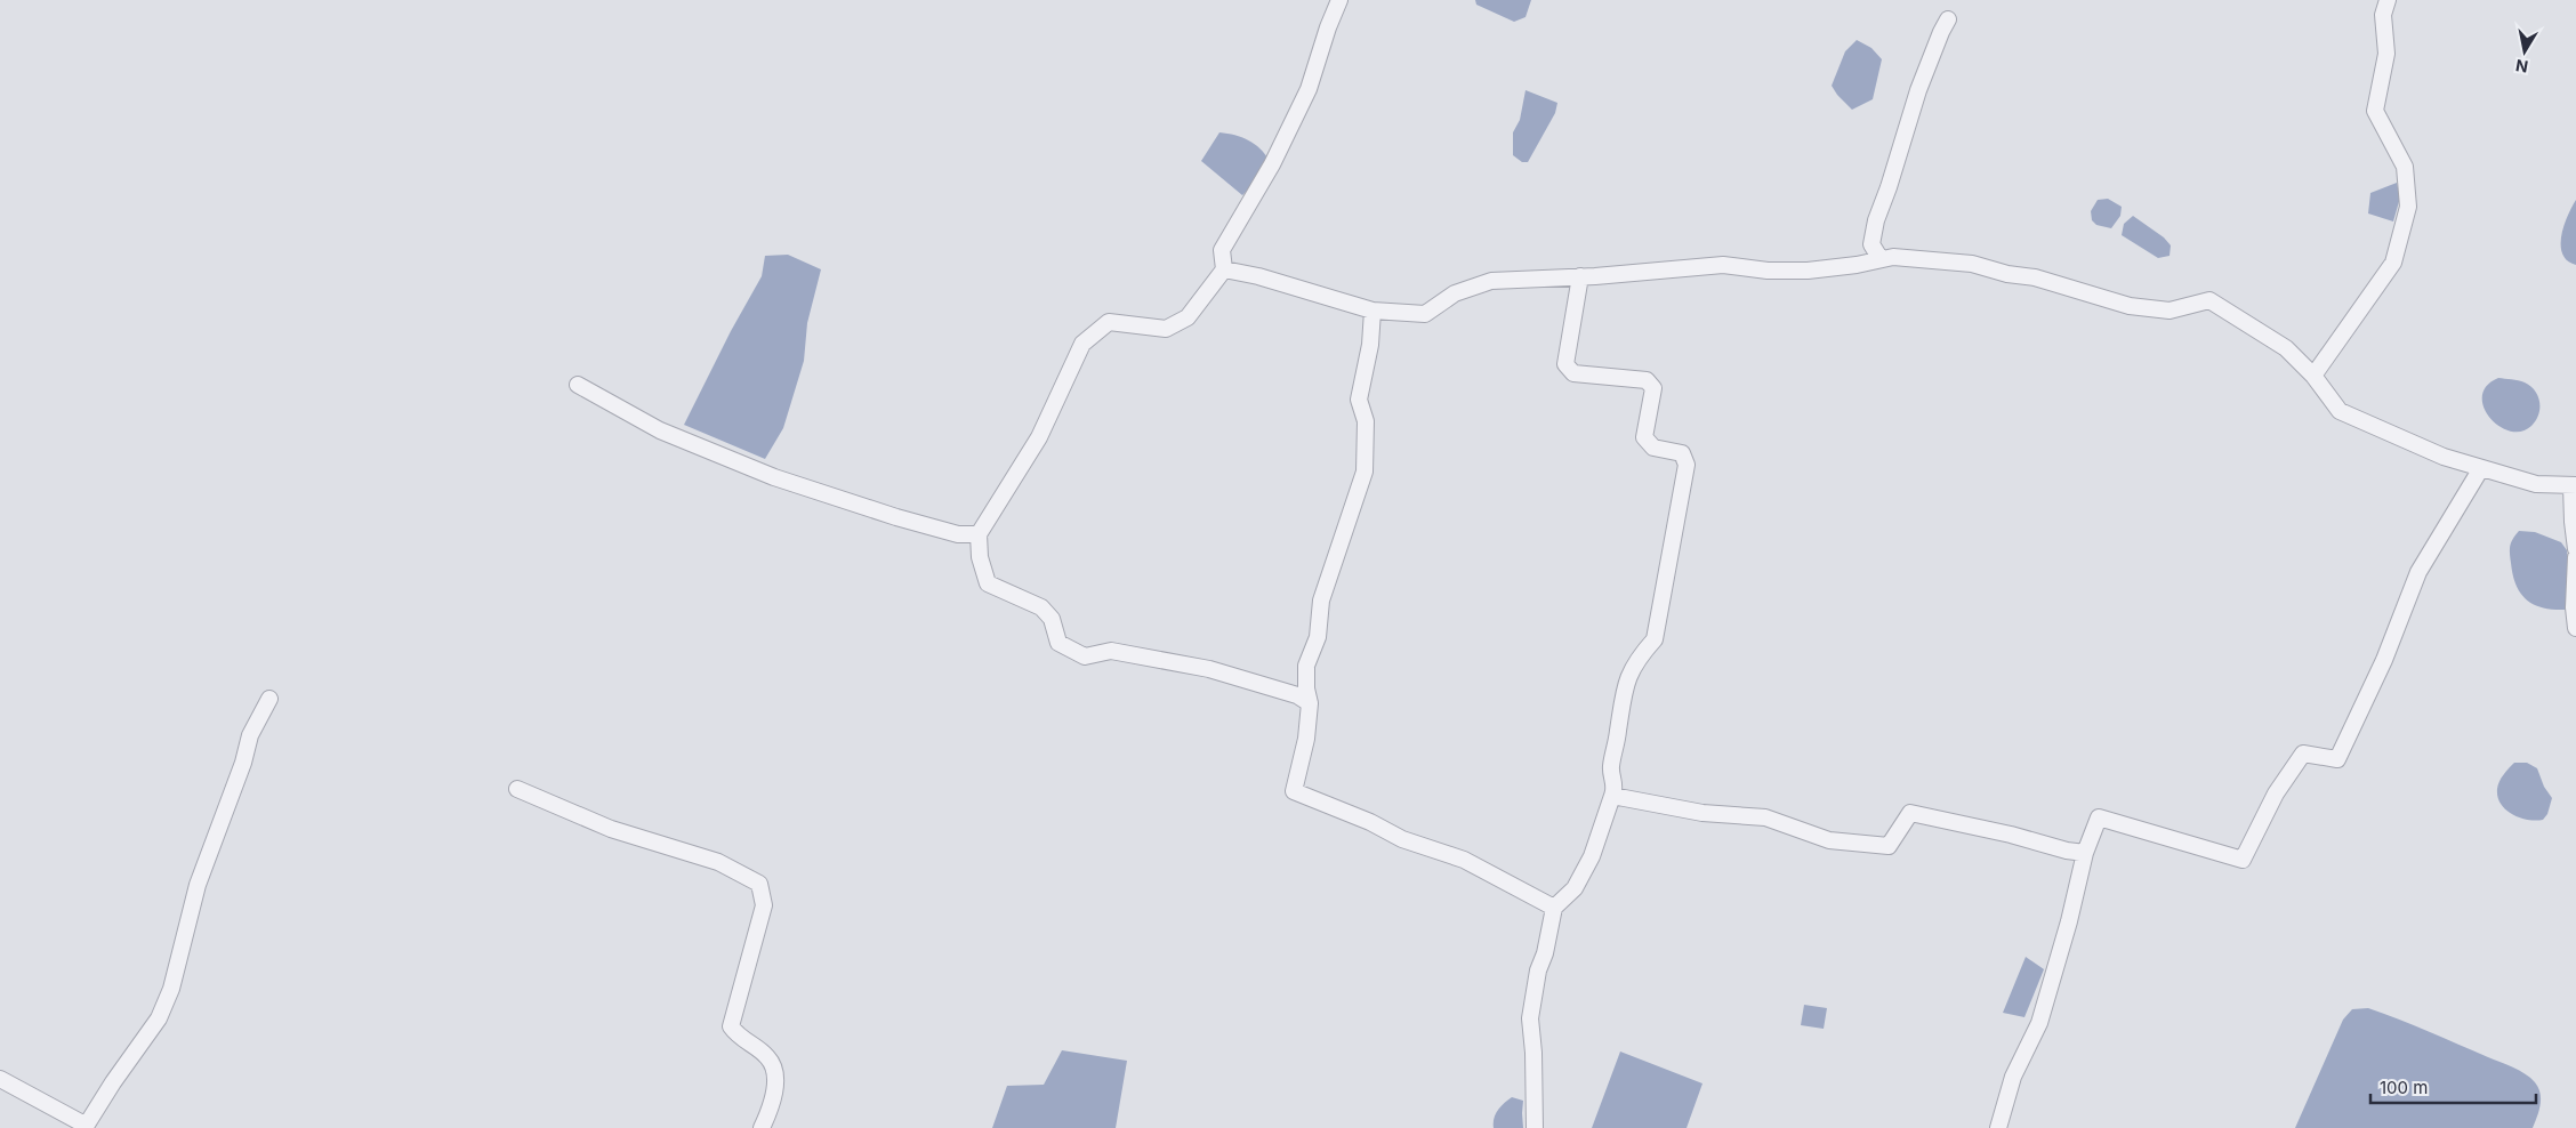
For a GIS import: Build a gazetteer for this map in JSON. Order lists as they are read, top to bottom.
{
  "scale_bar": "100 m",
  "north": "bottom"
}
